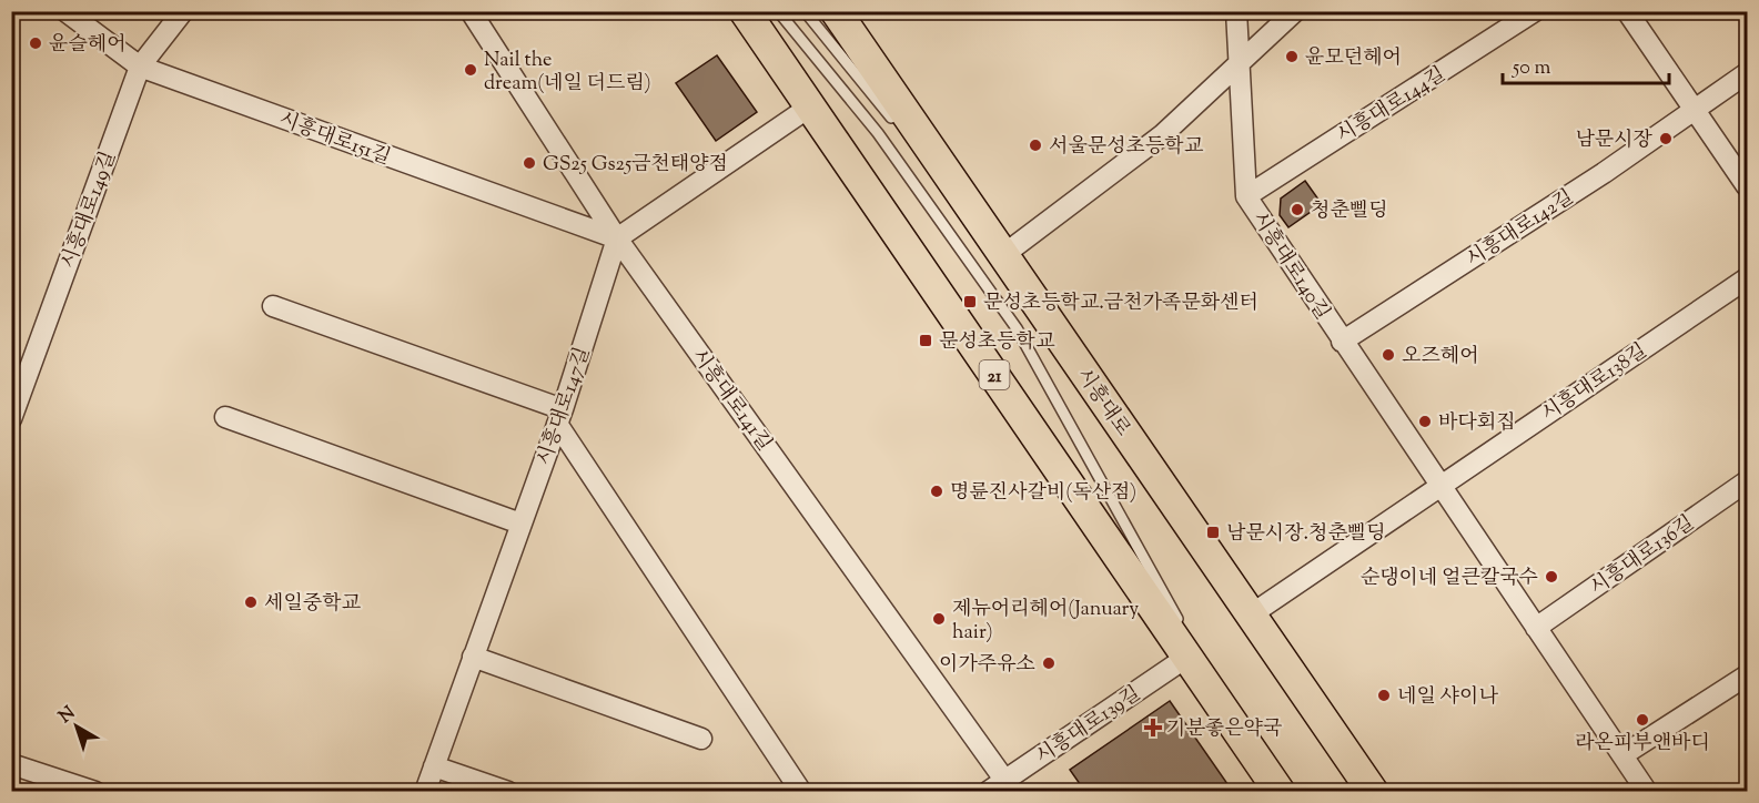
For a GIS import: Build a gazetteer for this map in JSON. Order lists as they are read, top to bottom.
{
  "streets": {
    "main road": ["21", "시흥대로"],
    "street": [
      "시흥대로144길",
      "시흥대로151길",
      "시흥대로149길",
      "시흥대로142길",
      "시흥대로140길",
      "시흥대로138길",
      "시흥대로141길",
      "시흥대로147길",
      "시흥대로136길",
      "시흥대로139길"
    ]
  },
  "crossings": [
    ["시흥대로144길", "시흥대로140길"],
    ["시흥대로151길", "시흥대로149길"],
    ["시흥대로151길", "시흥대로141길"],
    ["시흥대로151길", "시흥대로147길"],
    ["시흥대로142길", "시흥대로140길"],
    ["시흥대로140길", "시흥대로138길"],
    ["21", "시흥대로139길"],
    ["시흥대로138길", "시흥대로"],
    ["시흥대로141길", "시흥대로147길"],
    ["시흥대로141길", "시흥대로139길"]
  ],
  "places": {
    "other": [
      "윤슬헤어",
      "윤모던헤어",
      "Nail the dream(네일 더드림)",
      "남문시장",
      "서울문성초등학교",
      "GS25 Gs25금천태양점",
      "청춘삘딩",
      "오즈헤어",
      "바다회집",
      "명륜진사갈비(독산점)",
      "순댕이네 얼큰칼국수",
      "세일중학교",
      "제뉴어리헤어(January hair)",
      "이가주유소",
      "네일 샤이나",
      "라온피부앤바디"
    ],
    "transit": ["문성초등학교.금천가족문화센터", "문성초등학교", "남문시장.청춘삘딩"],
    "health": ["기분좋은약국"]
  },
  "scale_bar": "50 m",
  "north": "top left"
}
